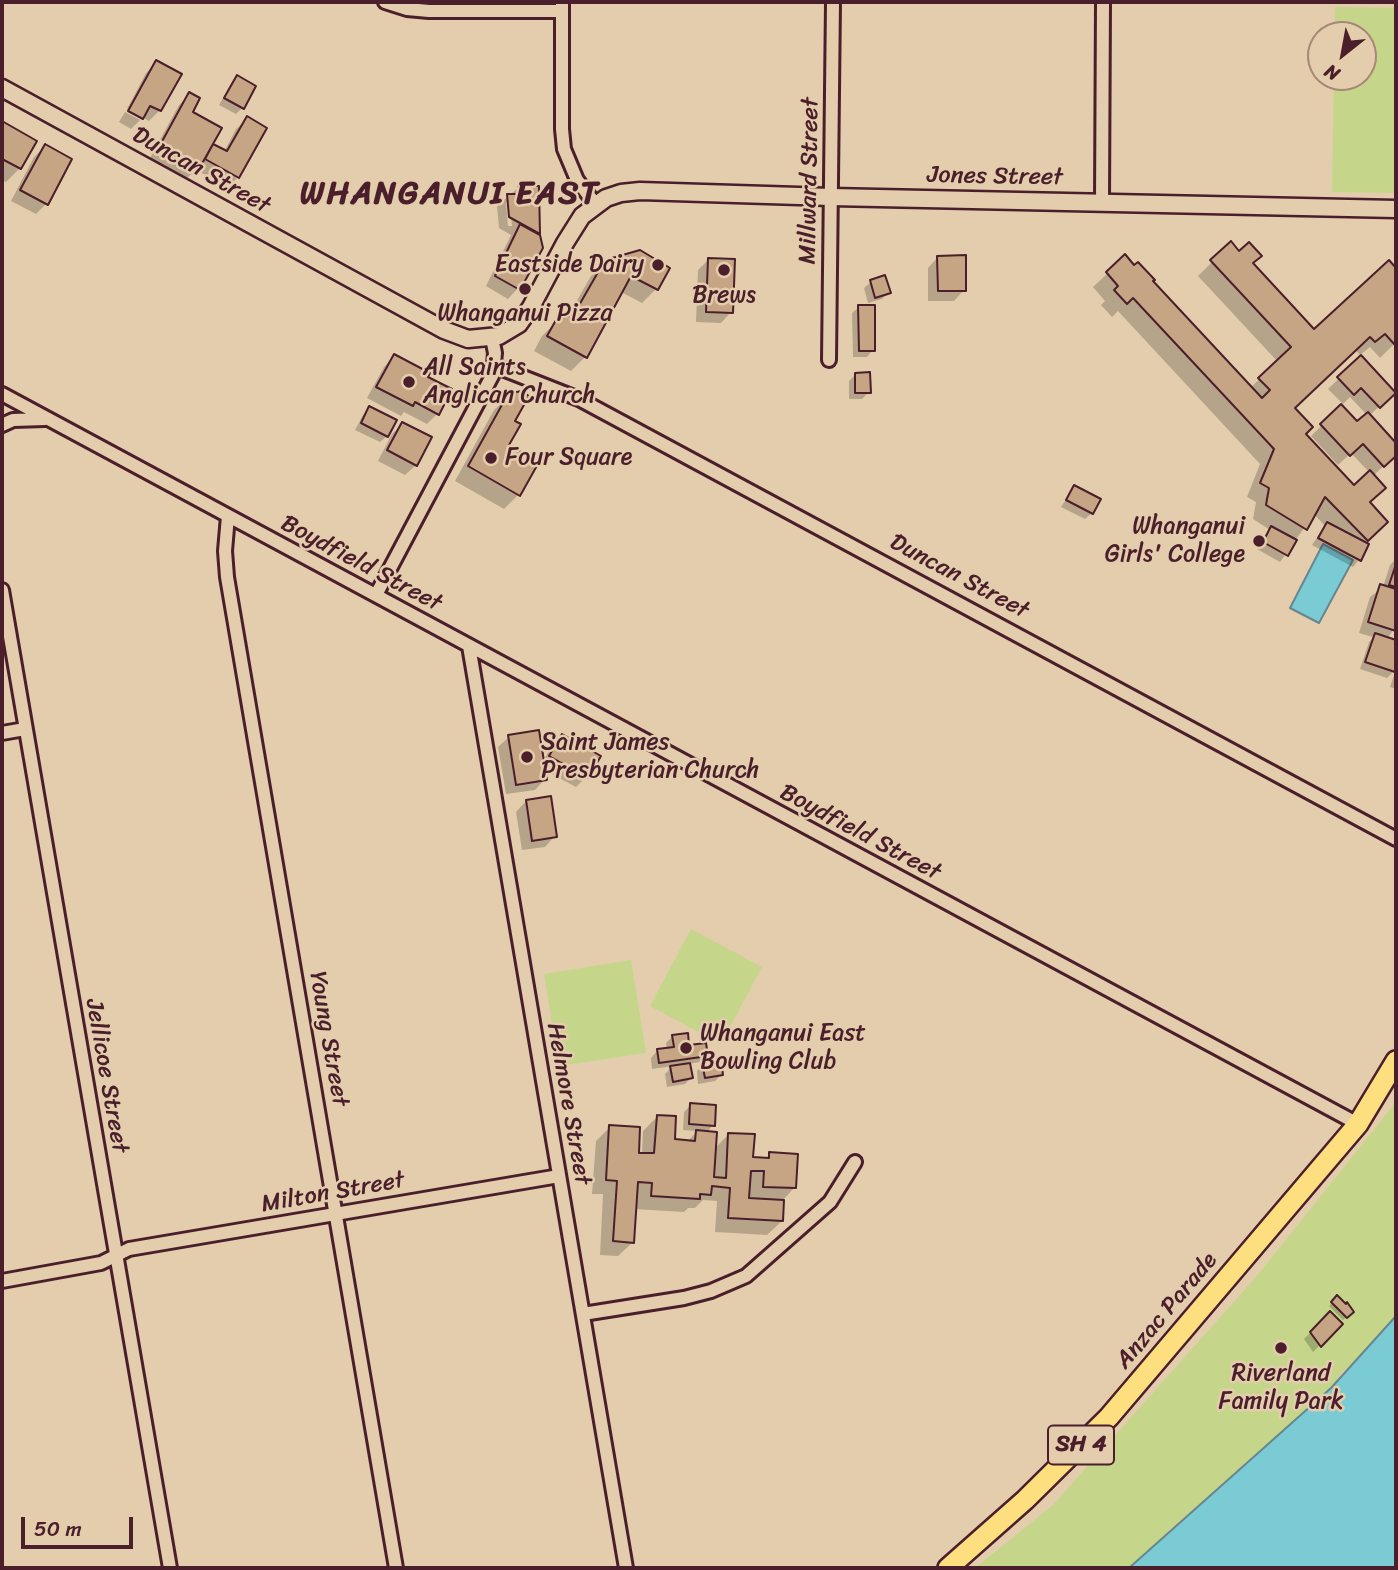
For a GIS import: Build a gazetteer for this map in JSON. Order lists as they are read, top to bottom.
{
  "streets": {
    "main road": [
      "Duncan Street",
      "Jones Street",
      "Anzac Parade",
      "SH 4"
    ],
    "street": [
      "Millward Street",
      "Boydfield Street",
      "Young Street",
      "Jellicoe Street",
      "Helmore Street",
      "Milton Street"
    ]
  },
  "crossings": [
    ["Jones Street", "Millward Street"],
    ["Boydfield Street", "Young Street"],
    ["Boydfield Street", "Helmore Street"],
    ["Boydfield Street", "Anzac Parade"],
    ["Young Street", "Milton Street"],
    ["Jellicoe Street", "Milton Street"],
    ["Helmore Street", "Milton Street"]
  ],
  "districts": ["WHANGANUI EAST"],
  "places": [
    "Eastside Dairy",
    "Brews",
    "Whanganui Pizza",
    "All Saints Anglican Church",
    "Four Square",
    "Whanganui Girls' College",
    "Saint James Presbyterian Church",
    "Whanganui East Bowling Club",
    "Riverland Family Park"
  ],
  "scale_bar": "50 m",
  "north": "bottom left"
}
